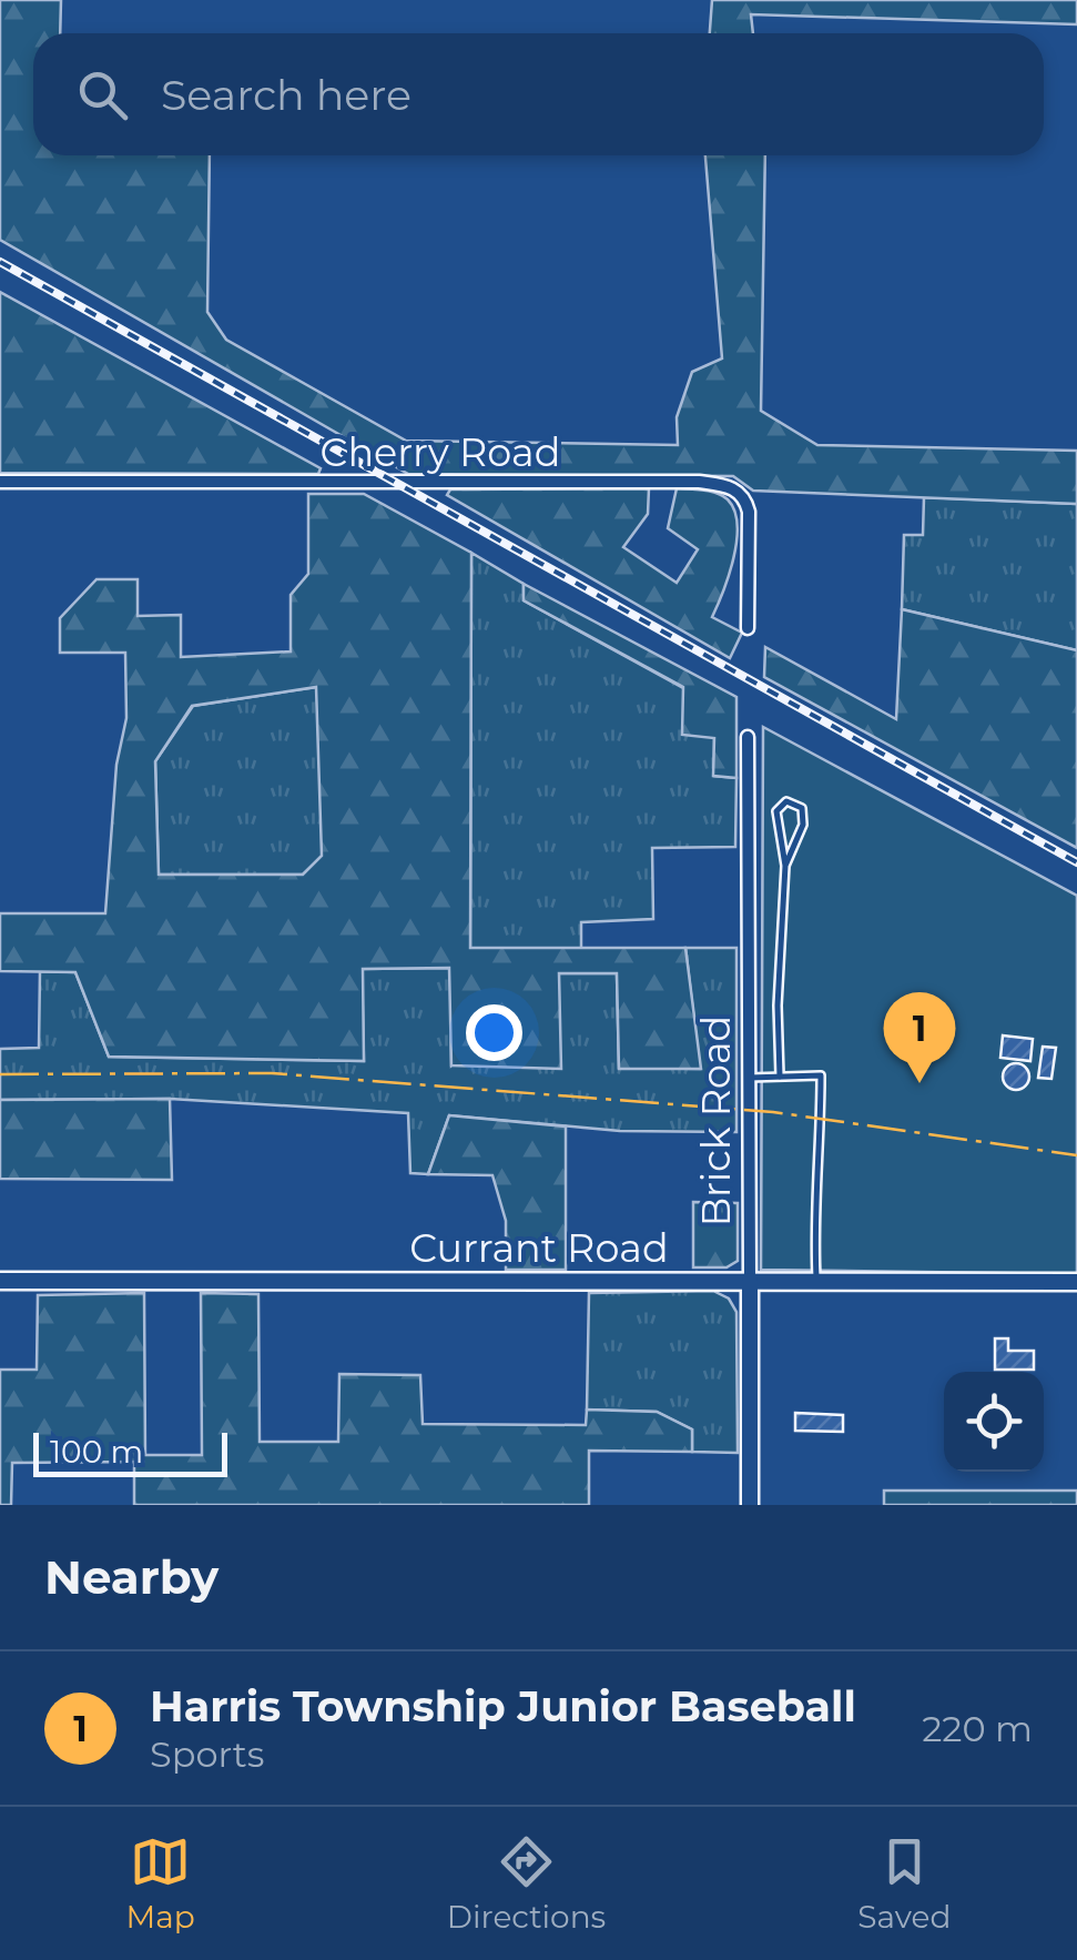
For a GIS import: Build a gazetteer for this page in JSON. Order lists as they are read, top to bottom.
{
  "streets": {
    "street": ["Cherry Road", "Brick Road", "Currant Road"]
  },
  "crossings": [
    ["Brick Road", "Currant Road"]
  ],
  "scale_bar": "100 m",
  "page": {
    "search": "Search here",
    "pins": "1",
    "scale": "100 m",
    "heading": "Nearby",
    "list": [
      {
        "mark": "1",
        "name": "Harris Township Junior Baseball",
        "note": "Sports",
        "value": "220 m"
      }
    ],
    "nav": ["Map", "Directions", "Saved"]
  }
}
